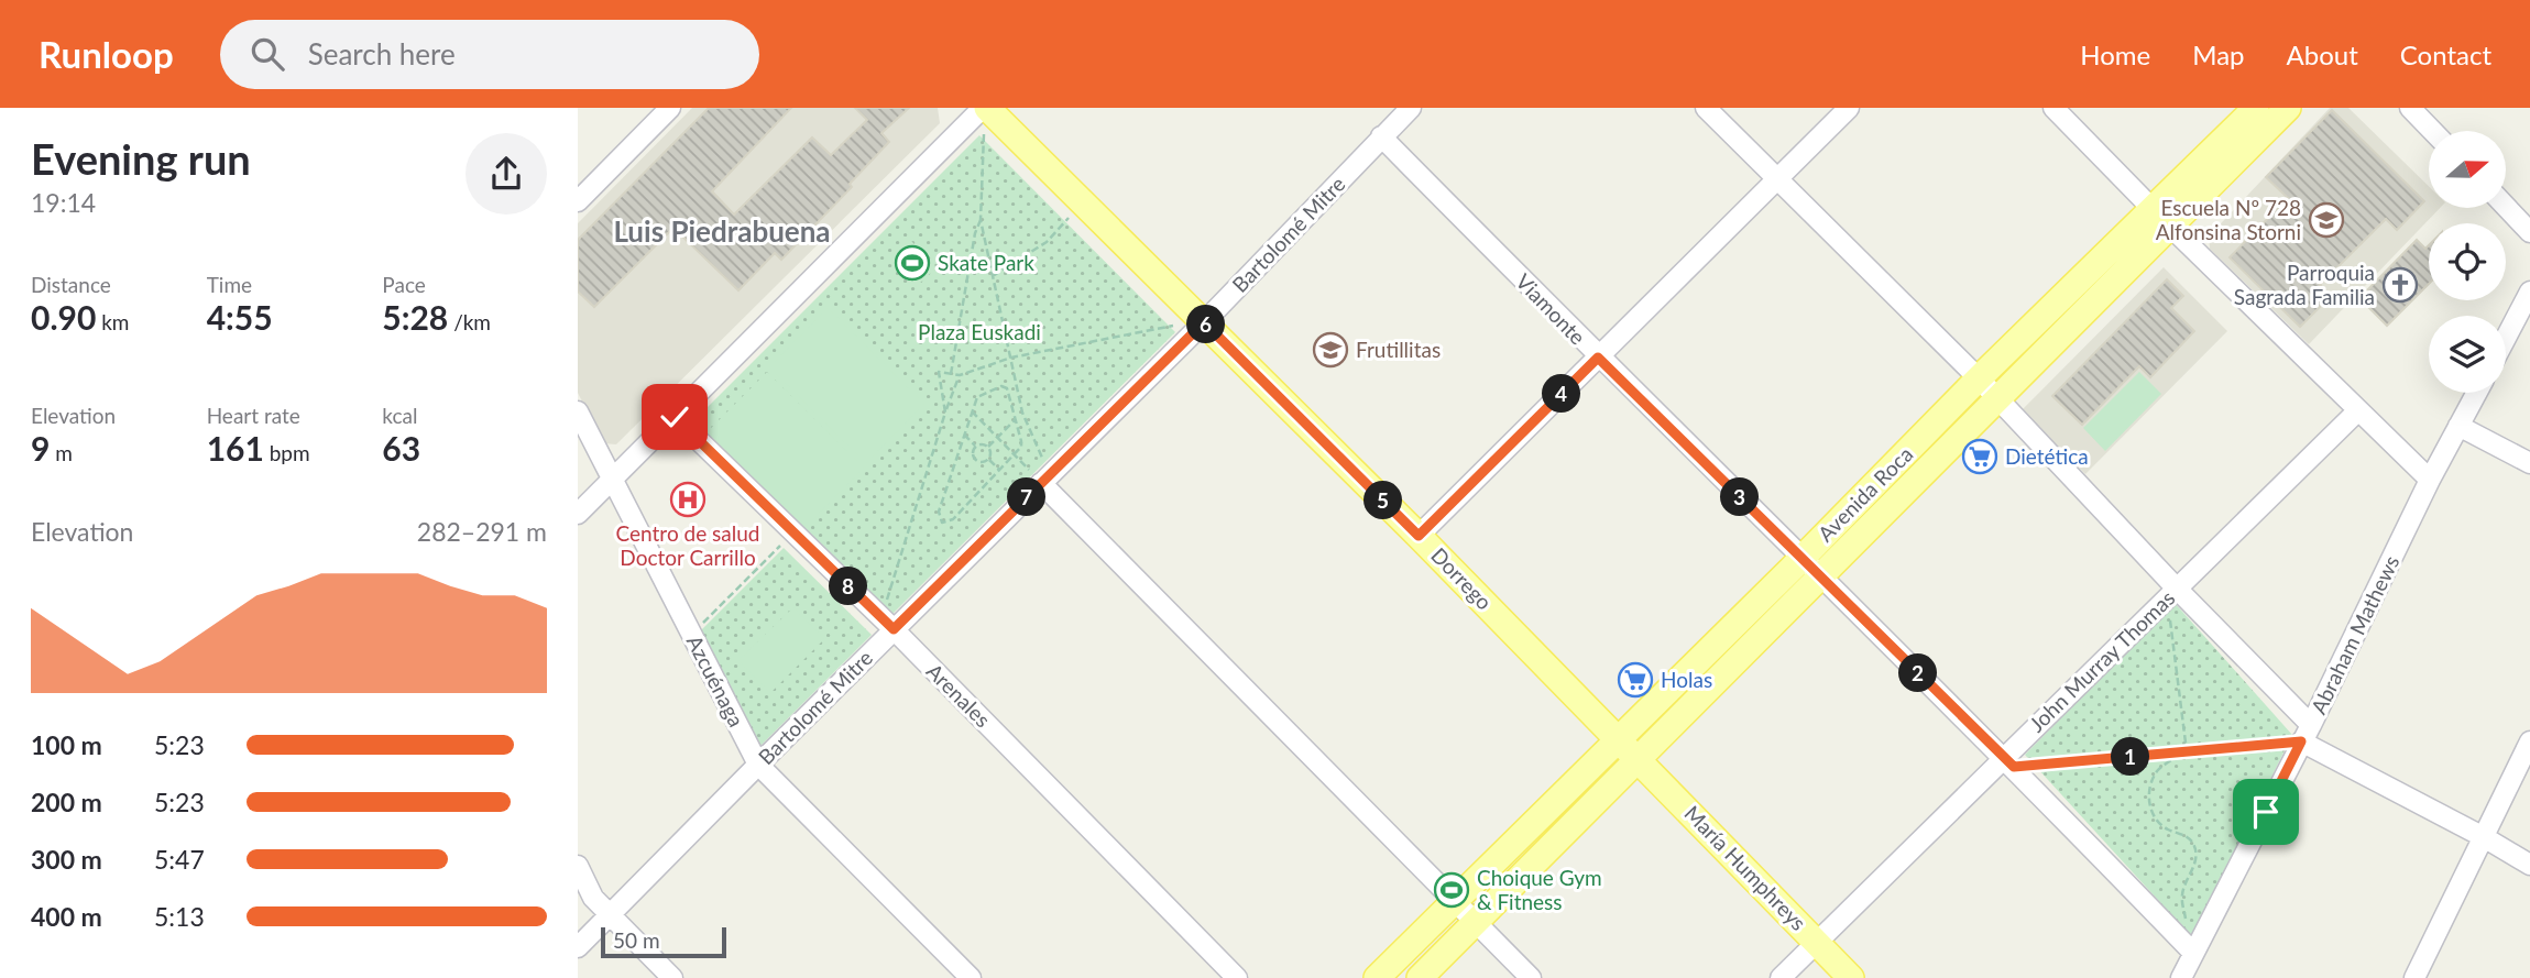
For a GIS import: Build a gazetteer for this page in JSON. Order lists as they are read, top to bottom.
{
  "streets": {
    "main road": ["Avenida Roca", "Dorrego", "María Humphreys"],
    "street": [
      "Bartolomé Mitre",
      "Viamonte",
      "Abraham Mathews",
      "John Murray Thomas",
      "Azcuénaga",
      "Arenales"
    ]
  },
  "crossings": [
    ["Bartolomé Mitre", "Viamonte"],
    ["Bartolomé Mitre", "Dorrego"],
    ["Bartolomé Mitre", "Azcuénaga"],
    ["Bartolomé Mitre", "Arenales"],
    ["Viamonte", "Avenida Roca"],
    ["Viamonte", "Abraham Mathews"],
    ["Viamonte", "John Murray Thomas"],
    ["Avenida Roca", "Dorrego"],
    ["Avenida Roca", "María Humphreys"],
    ["Dorrego", "María Humphreys"],
    ["John Murray Thomas", "María Humphreys"]
  ],
  "districts": ["Luis Piedrabuena"],
  "parks": ["Plaza Euskadi"],
  "places": {
    "school or university": ["Escuela Nº 728 Alfonsina Storni", "Frutillitas"],
    "sports": ["Skate Park", "Choique Gym & Fitness"],
    "church": ["Parroquia Sagrada Familia"],
    "supermarket": ["Dietética", "Holas"],
    "hospital": ["Centro de salud Doctor Carrillo"]
  },
  "scale_bar": "50 m",
  "north": "right",
  "page": {
    "header": "Runloop",
    "search": "Search here",
    "nav": [
      "Home",
      "Map",
      "About",
      "Contact"
    ],
    "heading": ["Evening run", "19:14"],
    "stats": [
      ["Distance", "0.90 km"],
      ["Time", "4:55"],
      ["Pace", "5:28 /km"],
      ["Elevation", "9 m"],
      ["Heart rate", "161 bpm"],
      ["kcal", "63"]
    ],
    "pins": [
      "6",
      "4",
      "3",
      "7",
      "5",
      "8",
      "2",
      "1"
    ],
    "chart": ["Elevation", "282–291 m"],
    "list": [
      {
        "name": "100 m",
        "note": "5:23"
      },
      {
        "name": "200 m",
        "note": "5:23"
      },
      {
        "name": "300 m",
        "note": "5:47"
      },
      {
        "name": "400 m",
        "note": "5:13"
      }
    ],
    "scale": "50 m"
  }
}
